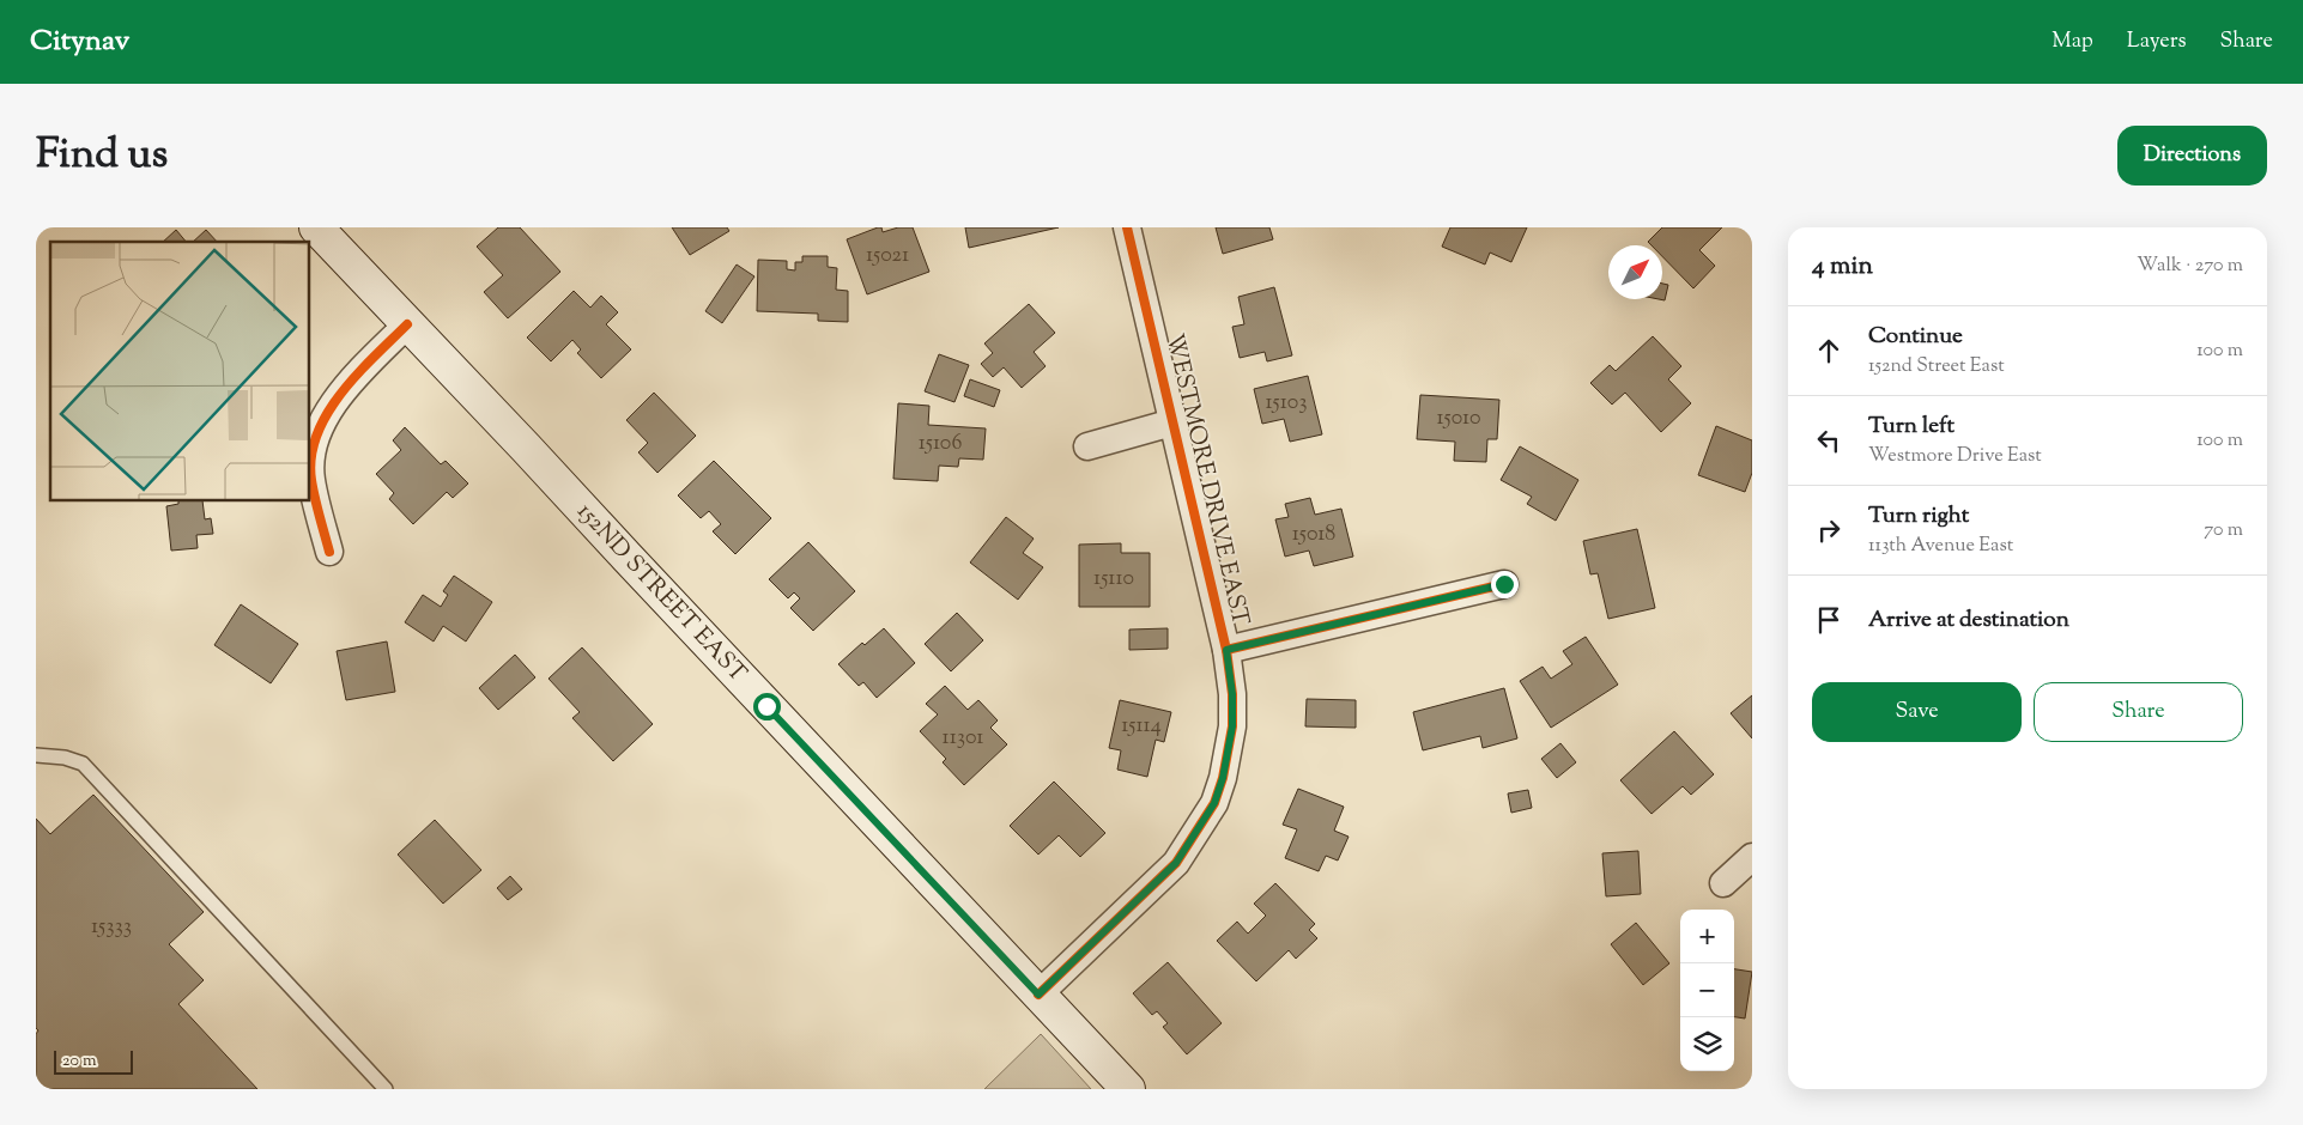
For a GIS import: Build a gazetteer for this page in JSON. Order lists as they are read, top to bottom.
{
  "streets": {
    "main road": ["152ND STREET EAST"],
    "street": ["WESTMORE DRIVE EAST"]
  },
  "crossings": [
    ["WESTMORE DRIVE EAST", "152ND STREET EAST"]
  ],
  "house_numbers": [
    "15021",
    "15103",
    "15010",
    "15106",
    "15018",
    "15110",
    "15114",
    "11301",
    "15333"
  ],
  "scale_bar": "20 m",
  "north": "top right",
  "page": {
    "header": "Citynav",
    "nav": ["Map", "Layers", "Share"],
    "title": "Find us",
    "buttons": [
      "Directions",
      ["Save", "Share"]
    ],
    "heading": ["4 min", "Walk · 270 m"],
    "list": [
      ["Continue", "152nd Street East", "100 m"],
      ["Turn left", "Westmore Drive East", "100 m"],
      ["Turn right", "113th Avenue East", "70 m"],
      "Arrive at destination"
    ],
    "map_buttons": ["+", "−"],
    "scale": "20 m"
  }
}
